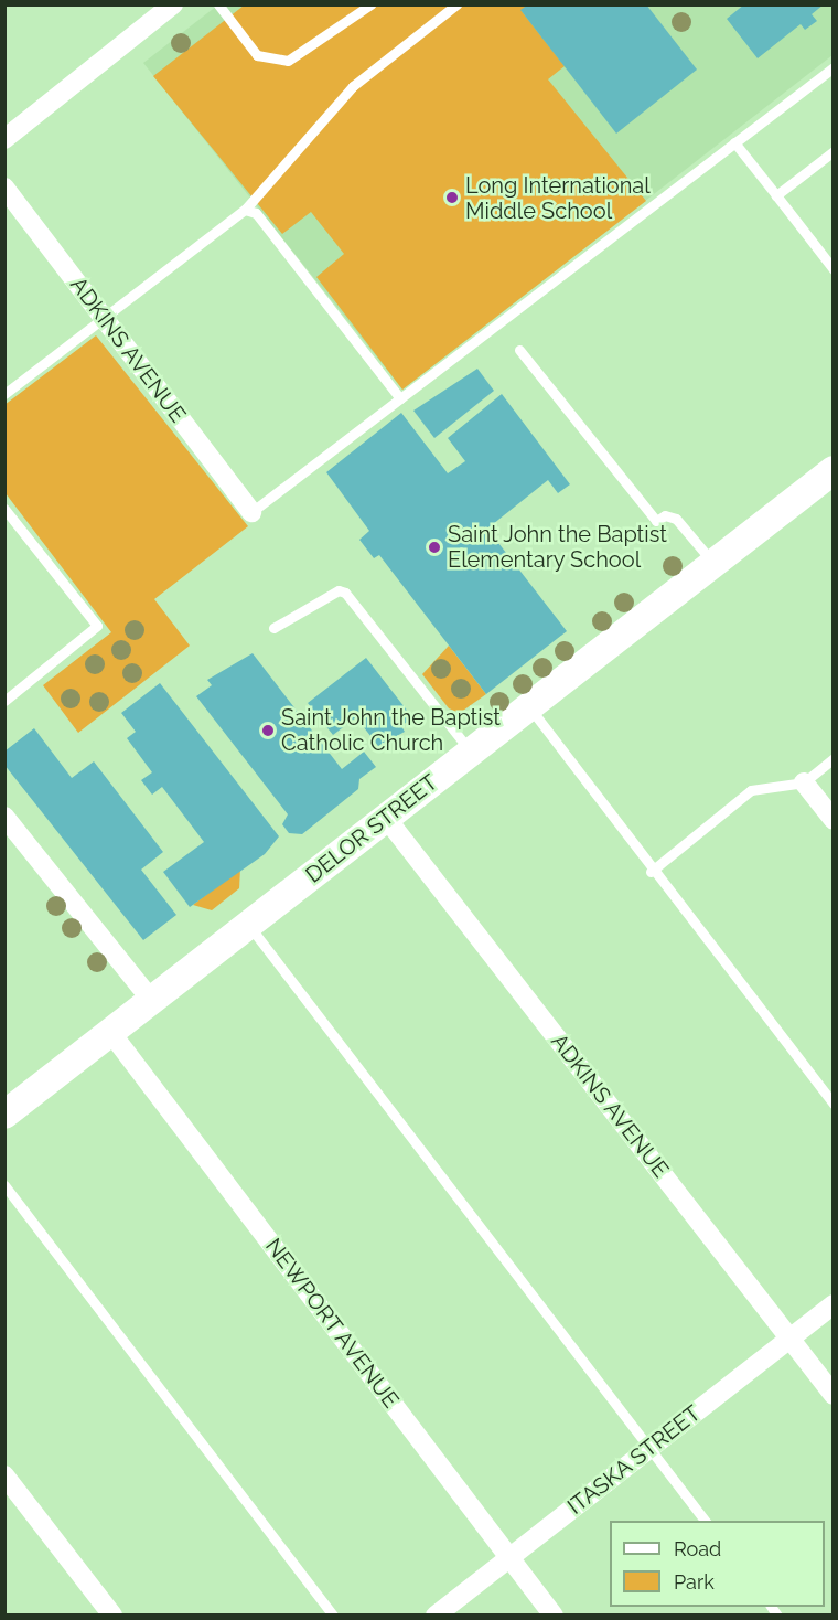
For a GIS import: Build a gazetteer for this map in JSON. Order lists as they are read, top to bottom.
{
  "streets": {
    "street": [
      "ADKINS AVENUE",
      "DELOR STREET",
      "NEWPORT AVENUE",
      "ITASKA STREET"
    ]
  },
  "crossings": [
    ["ADKINS AVENUE", "DELOR STREET"],
    ["ADKINS AVENUE", "ITASKA STREET"],
    ["DELOR STREET", "NEWPORT AVENUE"],
    ["NEWPORT AVENUE", "ITASKA STREET"]
  ],
  "places": ["Long International Middle School", "Saint John the Baptist Elementary School", "Saint John the Baptist Catholic Church"],
  "legend": ["Road", "Park"]
}
